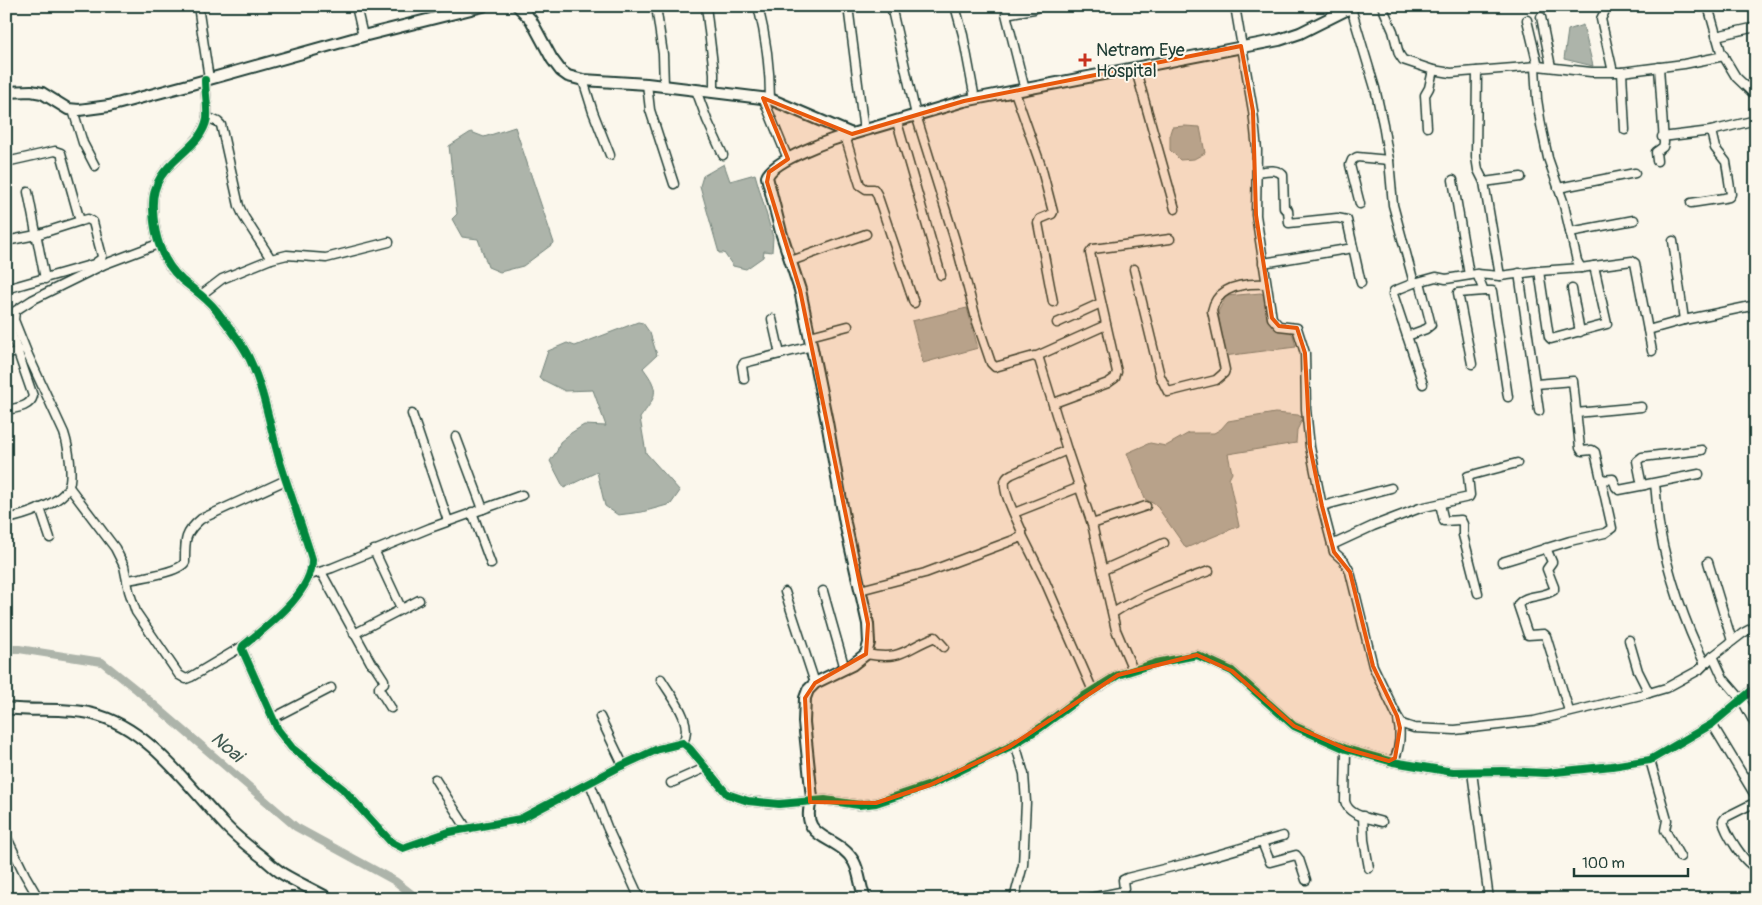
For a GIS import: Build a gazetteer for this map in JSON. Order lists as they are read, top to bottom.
{
  "water": ["Noai"],
  "places": {
    "health": ["Netram Eye Hospital"]
  },
  "scale_bar": "100 m"
}
